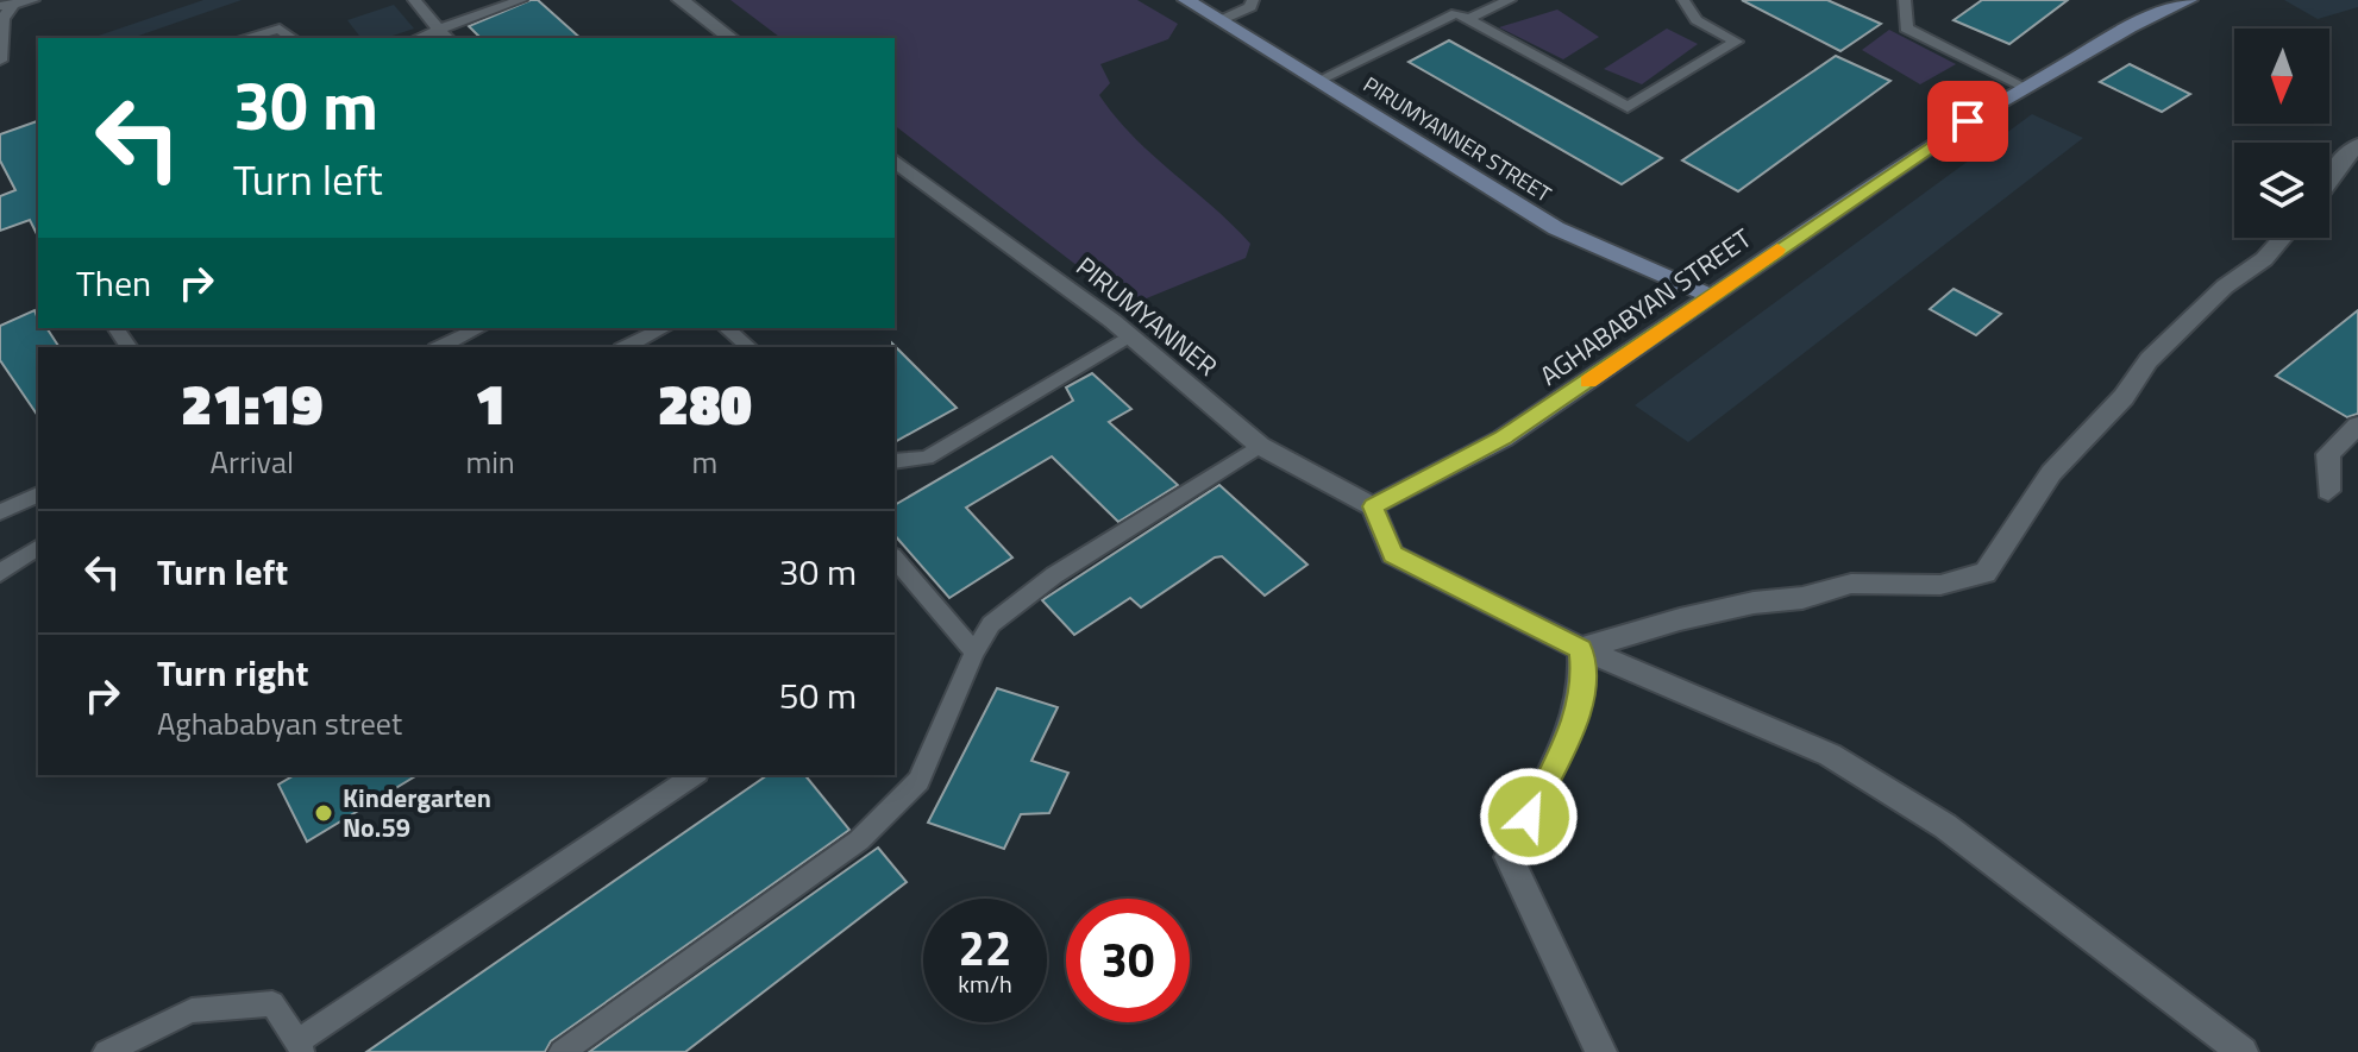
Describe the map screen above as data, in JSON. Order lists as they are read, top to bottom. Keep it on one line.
{"streets":{"street":["PIRUMYANNER STREET","AGHABABYAN STREET","PIRUMYANNER"]},"crossings":[["PIRUMYANNER STREET","AGHABABYAN STREET"],["AGHABABYAN STREET","PIRUMYANNER"]],"places":["Kindergarten No.59"],"north":"bottom","page":{"turn":["30 m","Turn left"],"then":"Then","eta":["21:19","Arrival","1","min","280","m"],"list":[{"name":"Turn left","value":"30 m"},{"name":"Turn right","note":"Aghababyan street","value":"50 m"}],"speed":"22 km/h","limit":"30"}}
